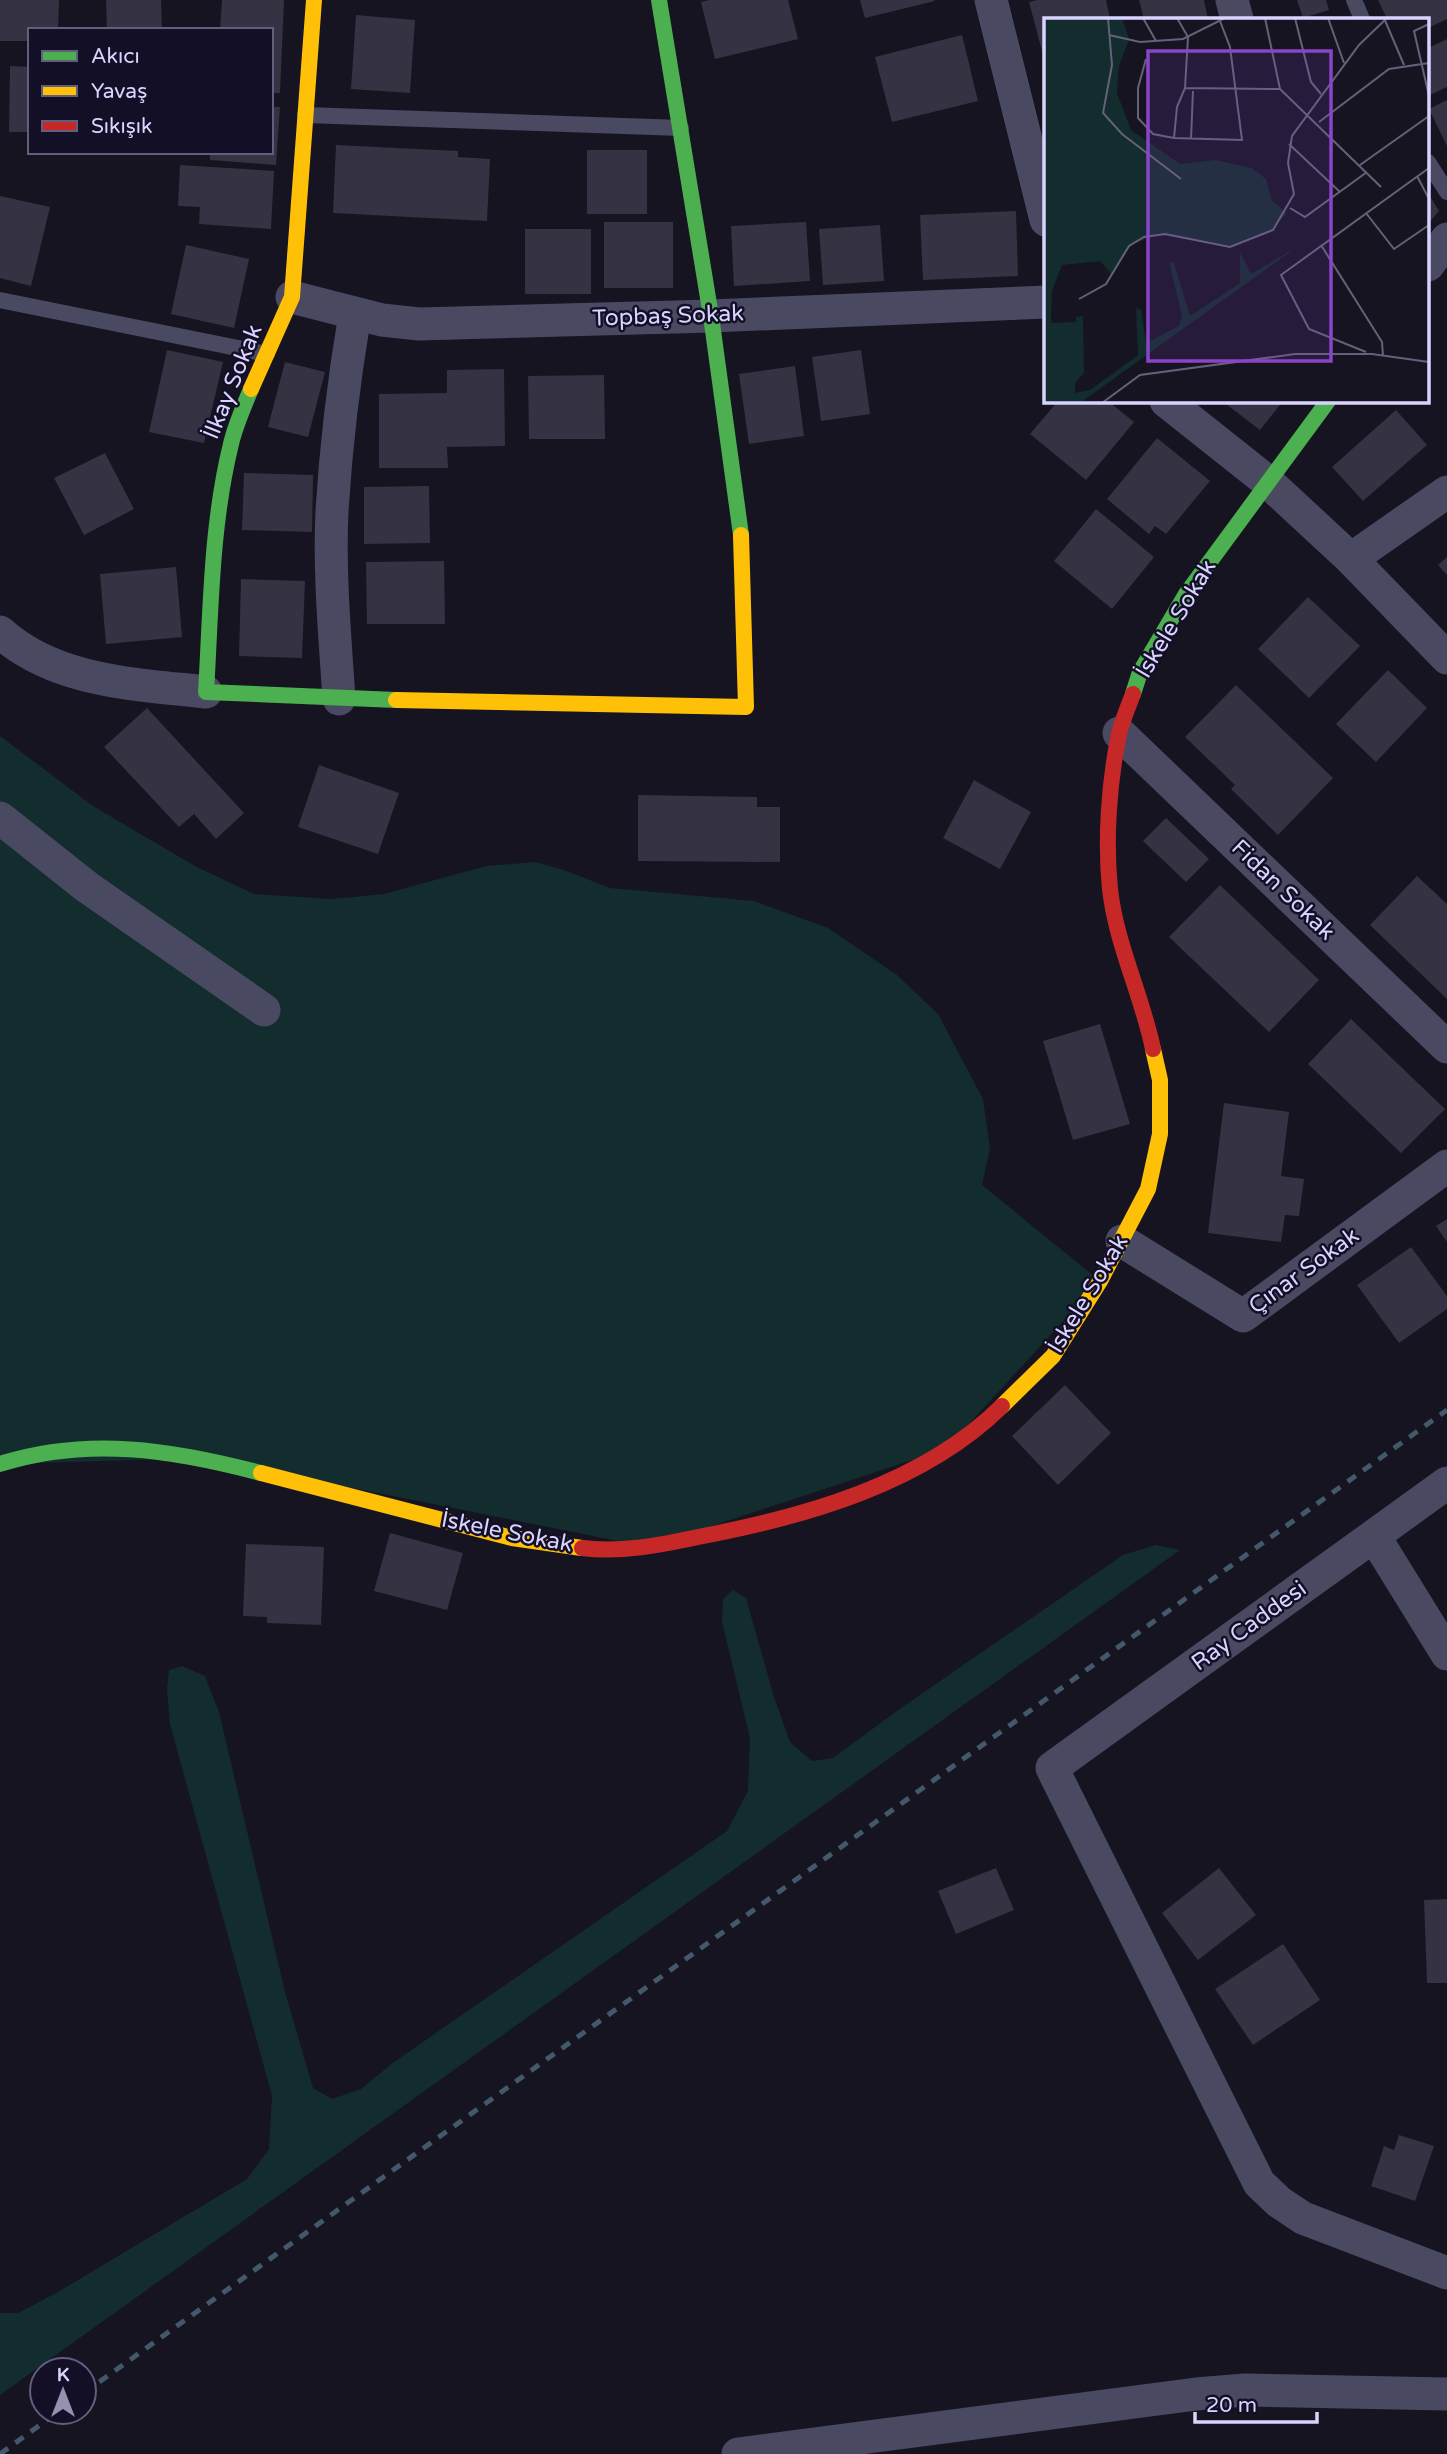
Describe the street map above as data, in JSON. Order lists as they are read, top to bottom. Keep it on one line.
{"streets":{"street":["Topbaş Sokak","İlkay Sokak","İskele Sokak","Fidan Sokak","Çınar Sokak","Ray Caddesi"]},"crossings":[["Topbaş Sokak","İlkay Sokak"],["İskele Sokak","Fidan Sokak"],["İskele Sokak","Çınar Sokak"]],"legend":["Akıcı","Yavaş","Sıkışık"],"scale_bar":"20 m","north":"top"}
